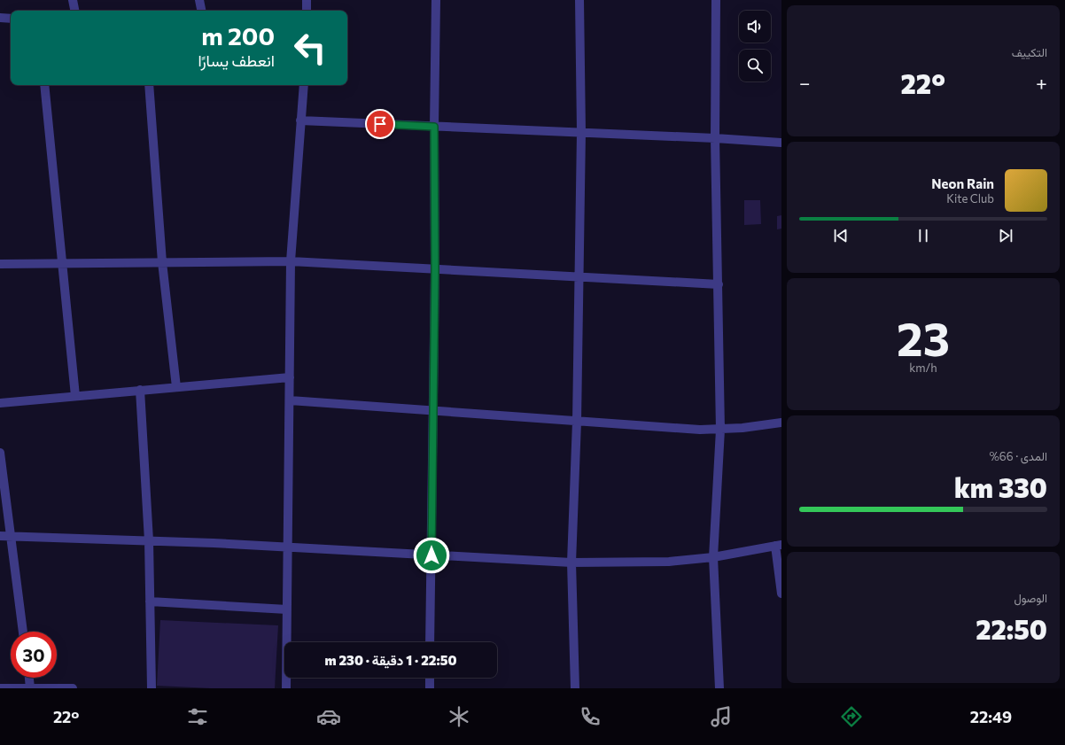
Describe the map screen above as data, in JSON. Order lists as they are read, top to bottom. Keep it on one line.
{"page":{"tile":["التكييف",["23","km/h"],["المدى · 66%","330 km"],["الوصول","22:50"]],"turn":["200 m","انعطف يسارًا"],"heat":["−","22°","+"],"song":["Neon Rain","Kite Club"],"limit":"30","trip":"22:50 · 1 دقيقة · 230 m","tabs":["22:49","22°"]}}
